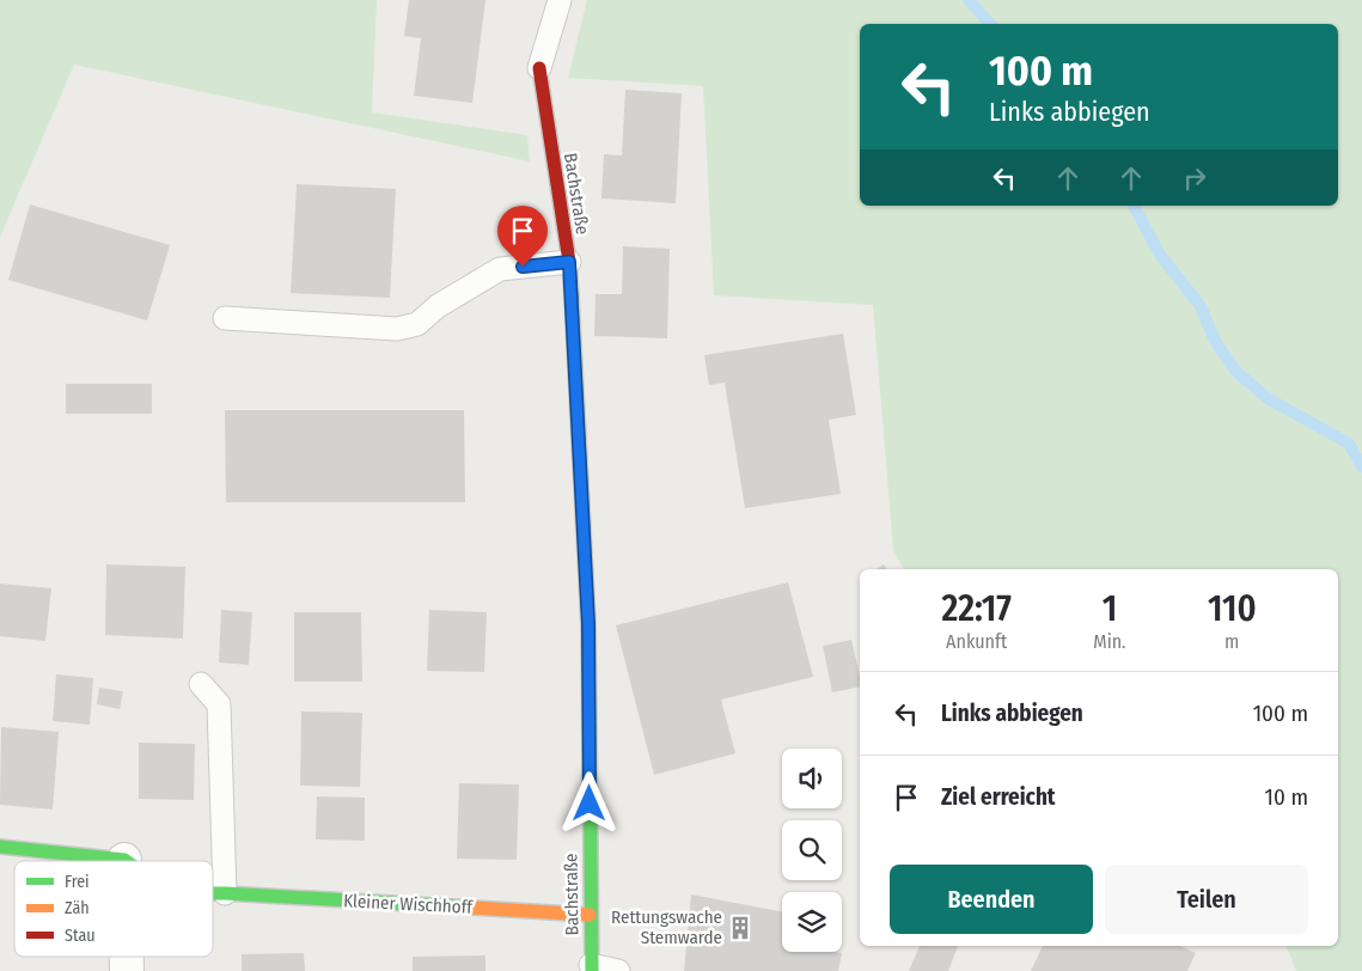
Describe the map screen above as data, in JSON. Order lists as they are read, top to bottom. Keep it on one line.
{"streets":{"street":["Bachstraße","Kleiner Wischhoff"]},"crossings":[["Bachstraße","Kleiner Wischhoff"]],"places":{"building":["Rettungswache Stemwarde"]},"legend":["Frei","Zäh","Stau"],"page":{"turn":["100 m","Links abbiegen"],"eta":["22:17","Ankunft","1","Min.","110","m"],"list":[{"name":"Links abbiegen","value":"100 m"},{"name":"Ziel erreicht","value":"10 m"}],"buttons":["Beenden","Teilen"]}}
